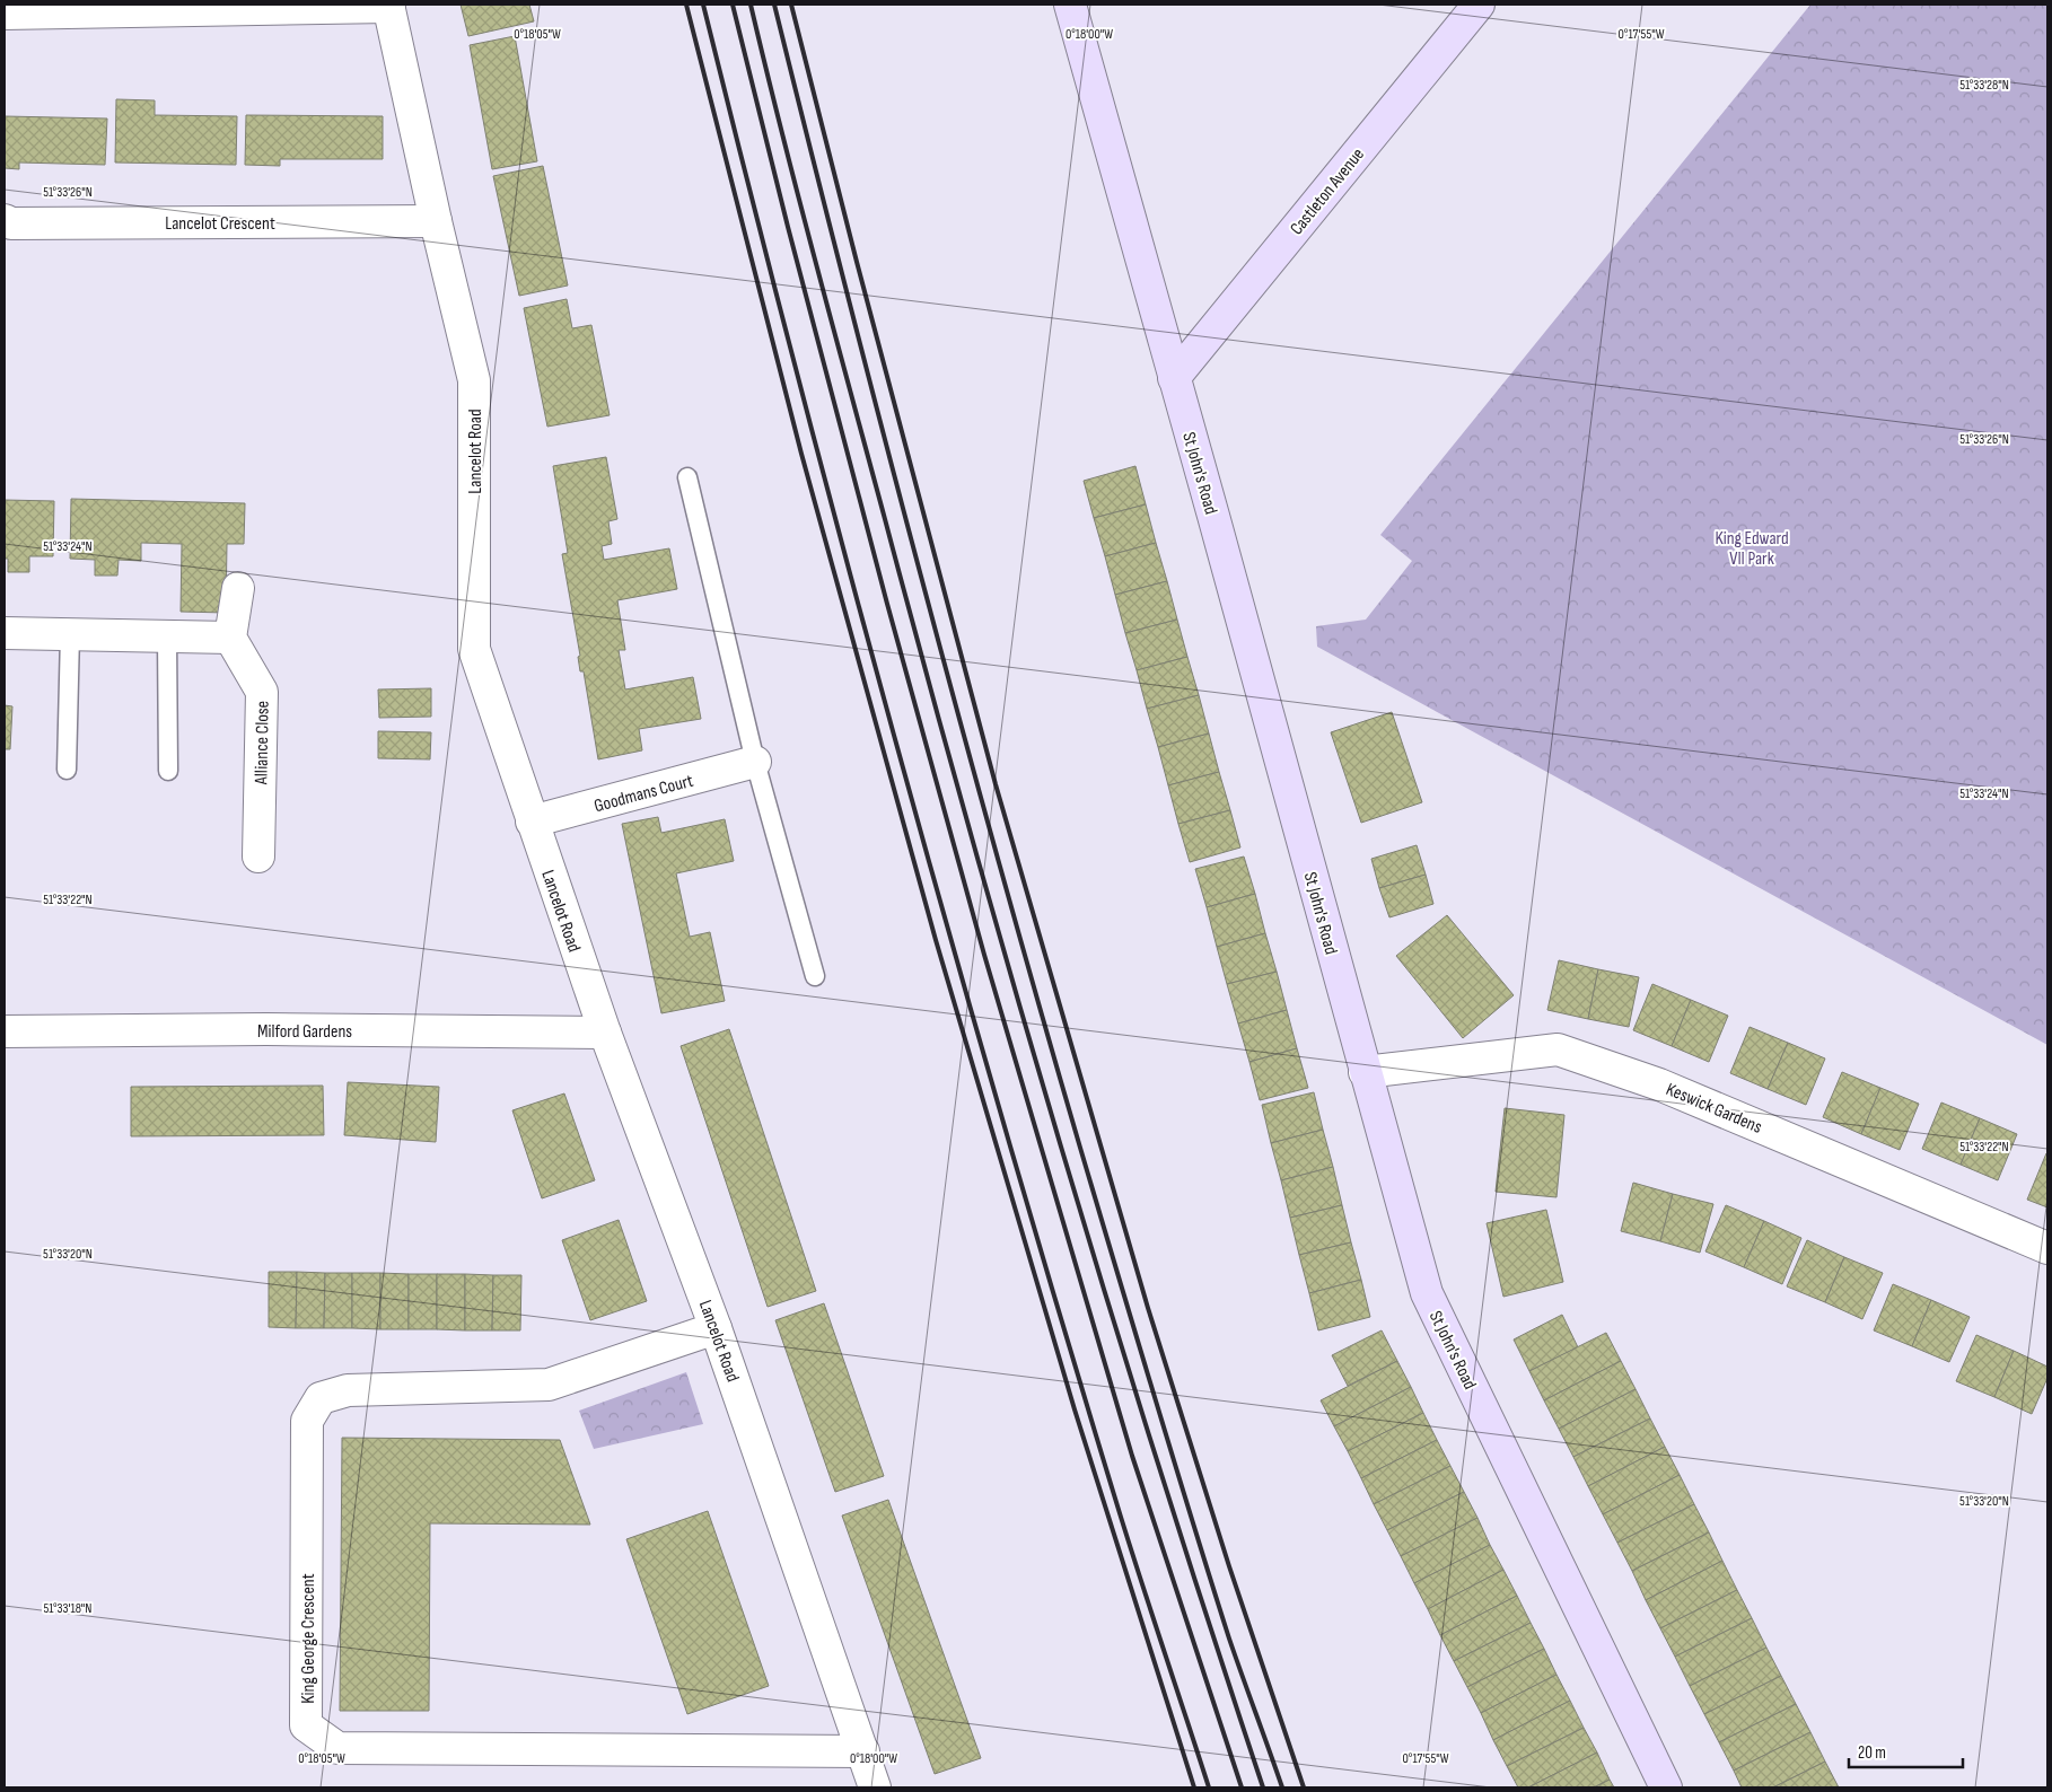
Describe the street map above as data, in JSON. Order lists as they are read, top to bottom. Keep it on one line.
{"streets":{"street":["Castleton Avenue","Lancelot Crescent","Lancelot Road","St John's Road","Alliance Close","Goodmans Court","Milford Gardens","Keswick Gardens","King George Crescent"]},"crossings":[["Castleton Avenue","St John's Road"],["Lancelot Crescent","Lancelot Road"],["Lancelot Road","Goodmans Court"],["Lancelot Road","Milford Gardens"],["Lancelot Road","King George Crescent"],["St John's Road","Keswick Gardens"]],"parks":["King Edward VII Park"],"scale_bar":"20 m","coordinates":["0°18'05\"W","0°18'00\"W","0°17'55\"W","51°33'28\"N","51°33'26\"N","51°33'24\"N","51°33'22\"N","51°33'20\"N","51°33'18\"N"]}
